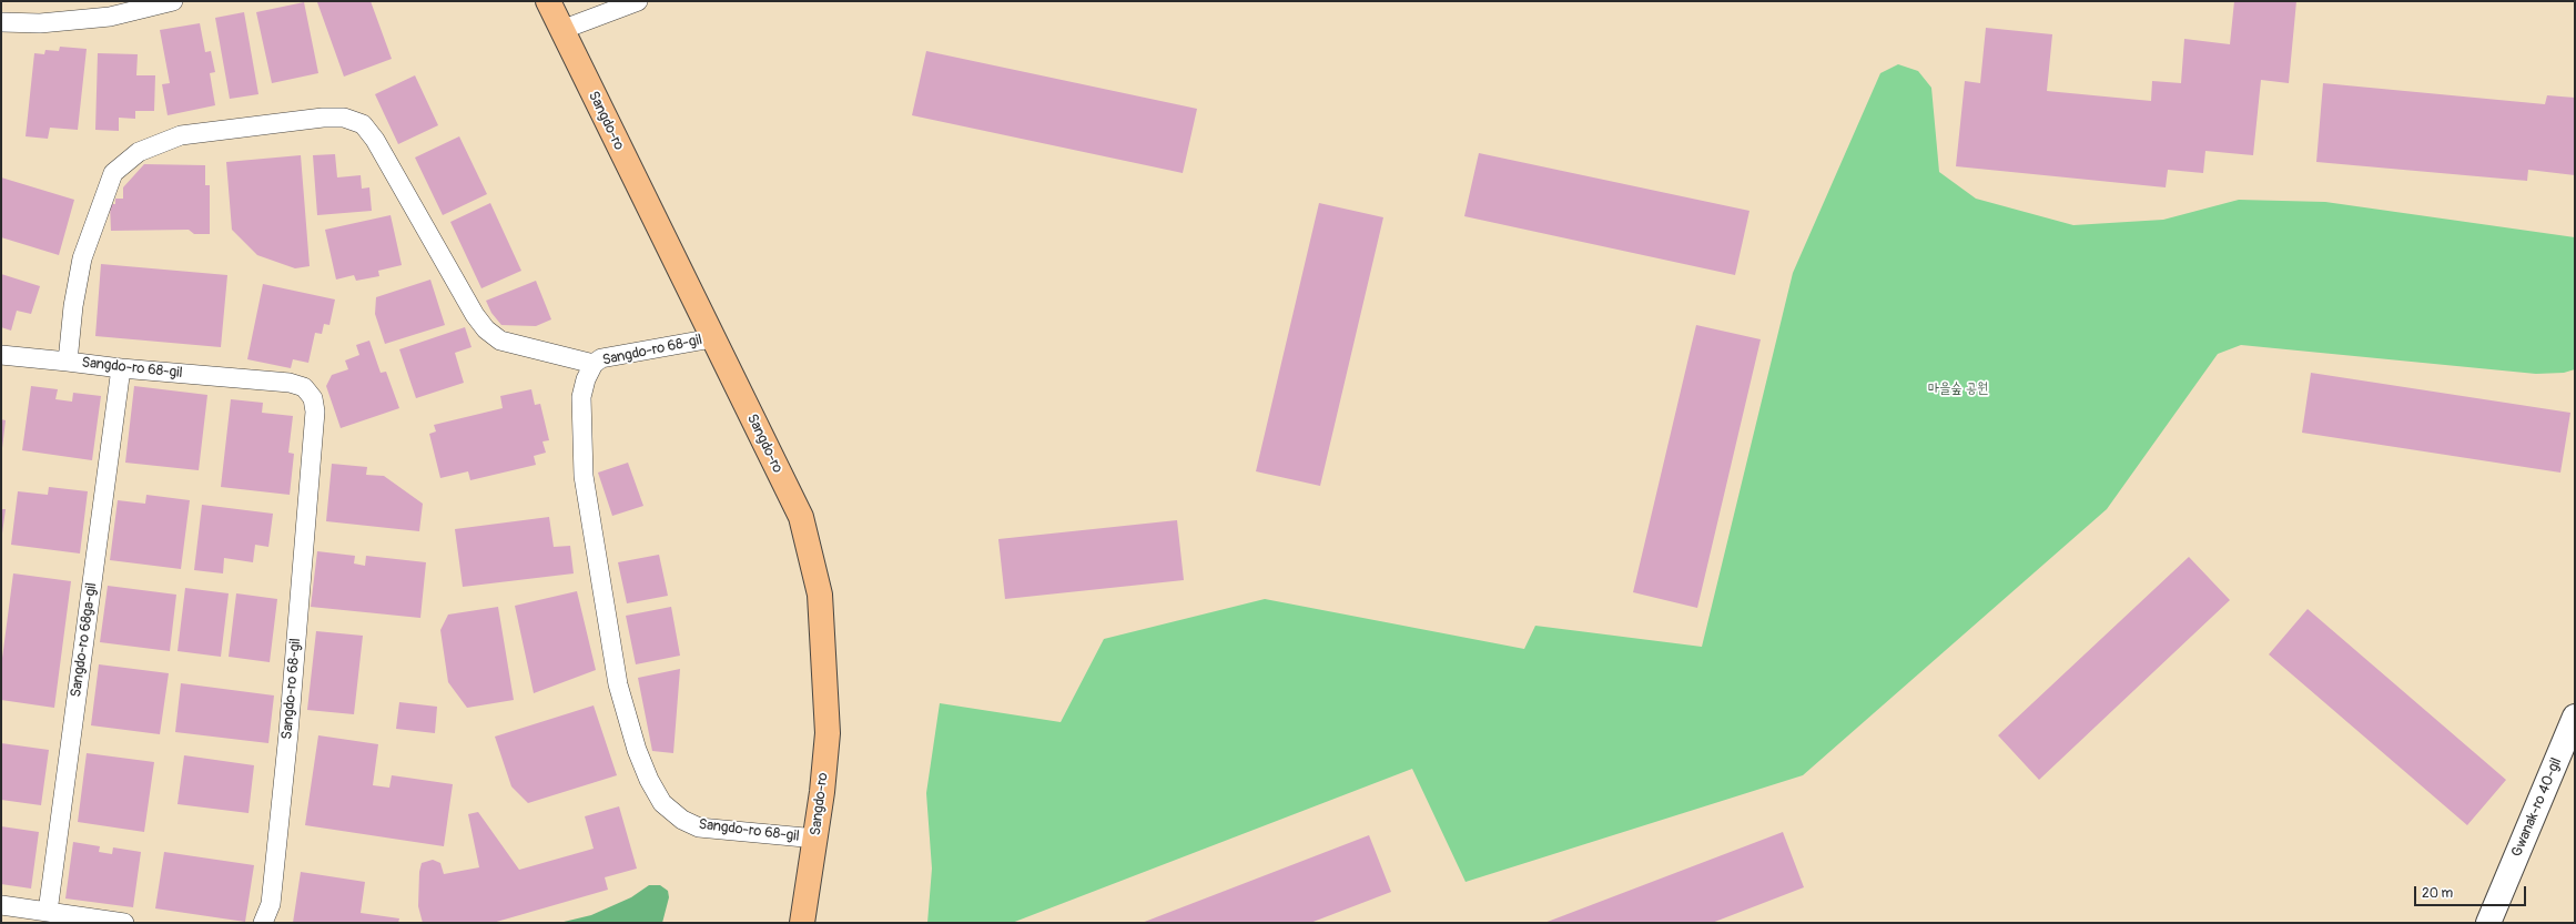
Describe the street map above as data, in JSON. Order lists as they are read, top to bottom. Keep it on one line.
{"streets":{"main road":["Sangdo-ro"],"street":["Gwanak-ro 40-gil"],"lane":["Sangdo-ro 68-gil","Sangdo-ro 68ga-gil"]},"crossings":[["Sangdo-ro","Sangdo-ro 68-gil"],["Sangdo-ro 68-gil","Sangdo-ro 68ga-gil"]],"parks":["마을숲 공원"],"scale_bar":"20 m"}
